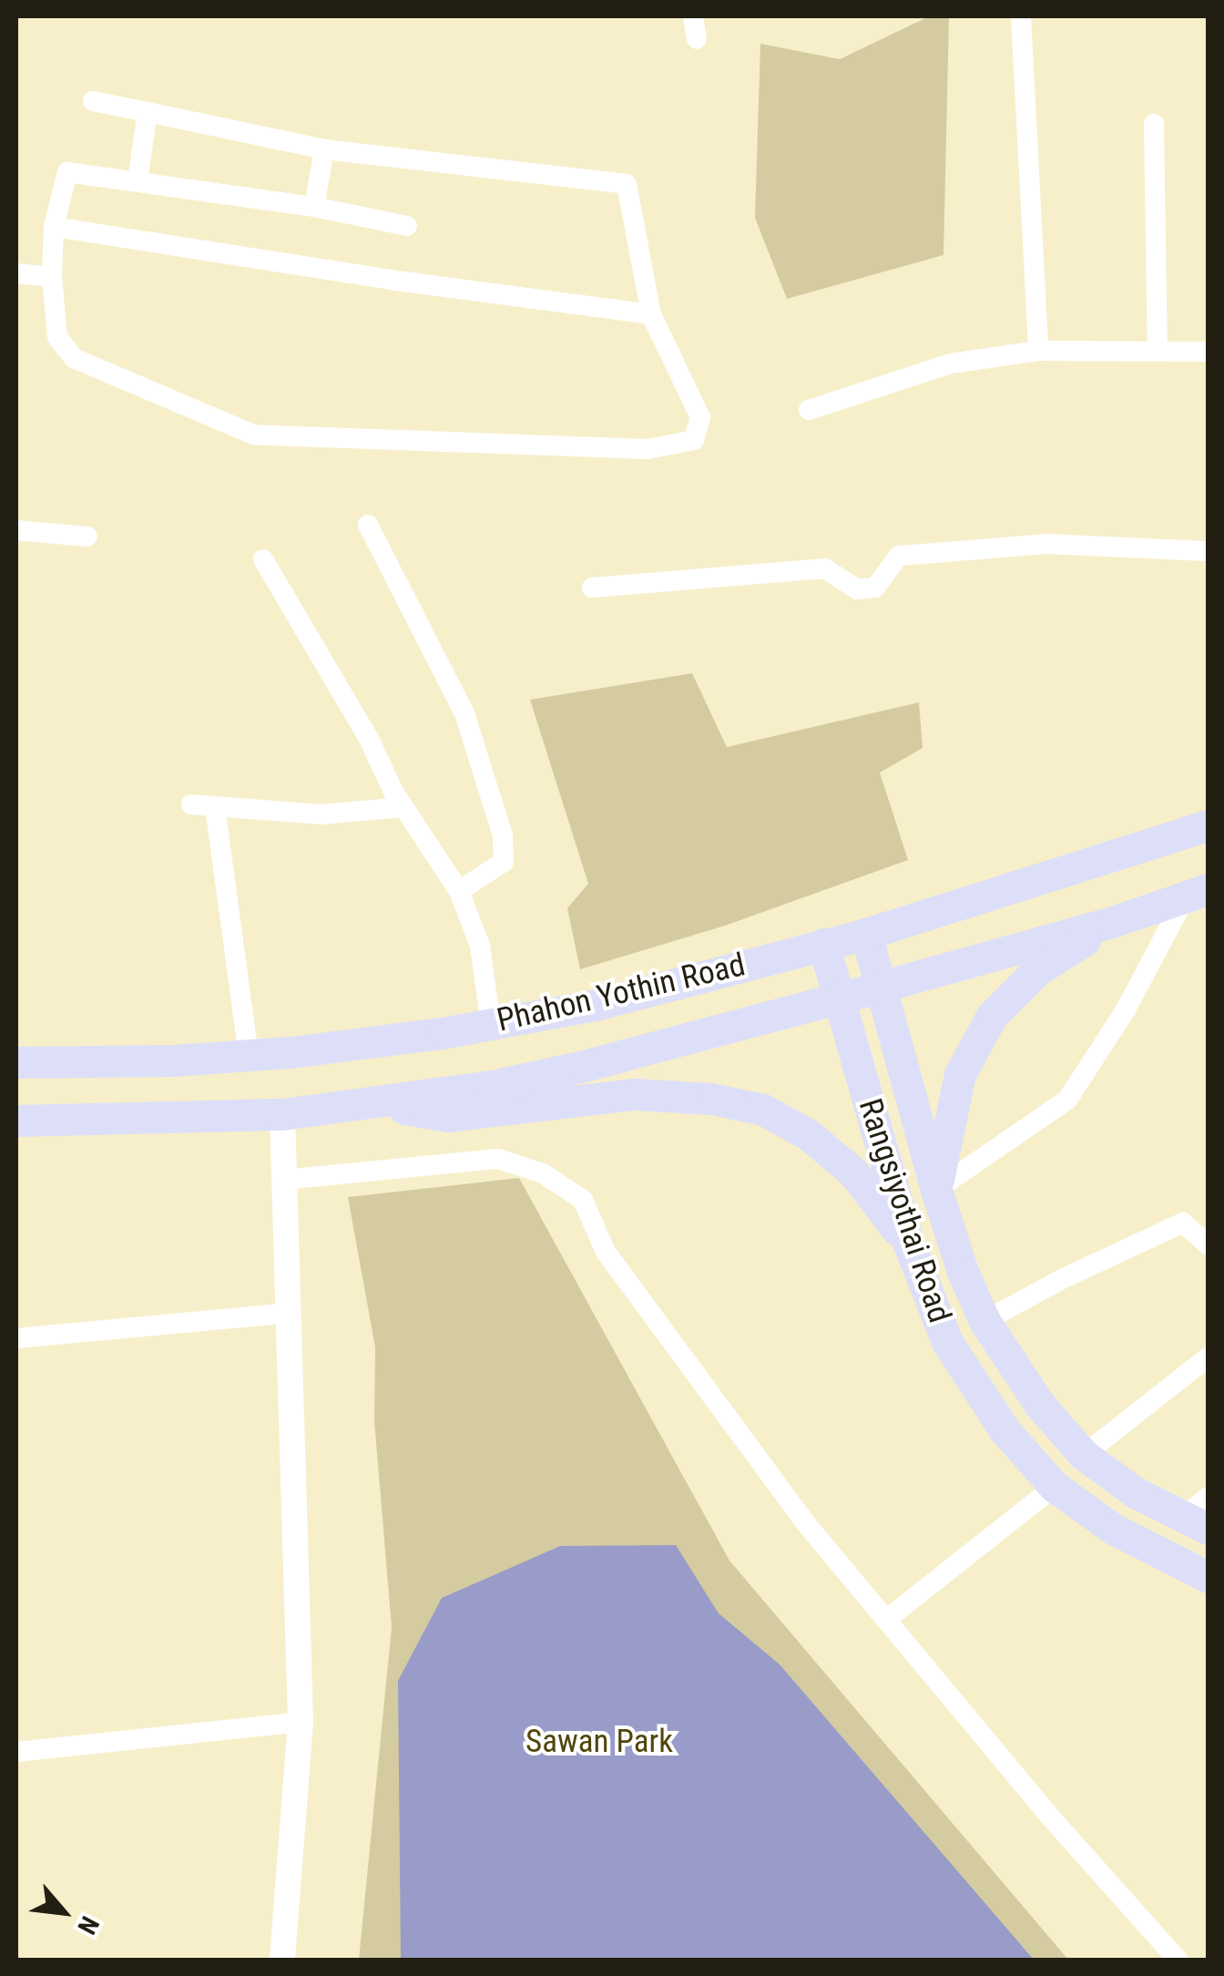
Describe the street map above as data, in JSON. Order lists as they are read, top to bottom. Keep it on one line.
{"streets":{"main road":["Phahon Yothin Road","Rangsiyothai Road"]},"crossings":[["Phahon Yothin Road","Rangsiyothai Road"]],"parks":["Sawan Park"],"north":"bottom right"}
